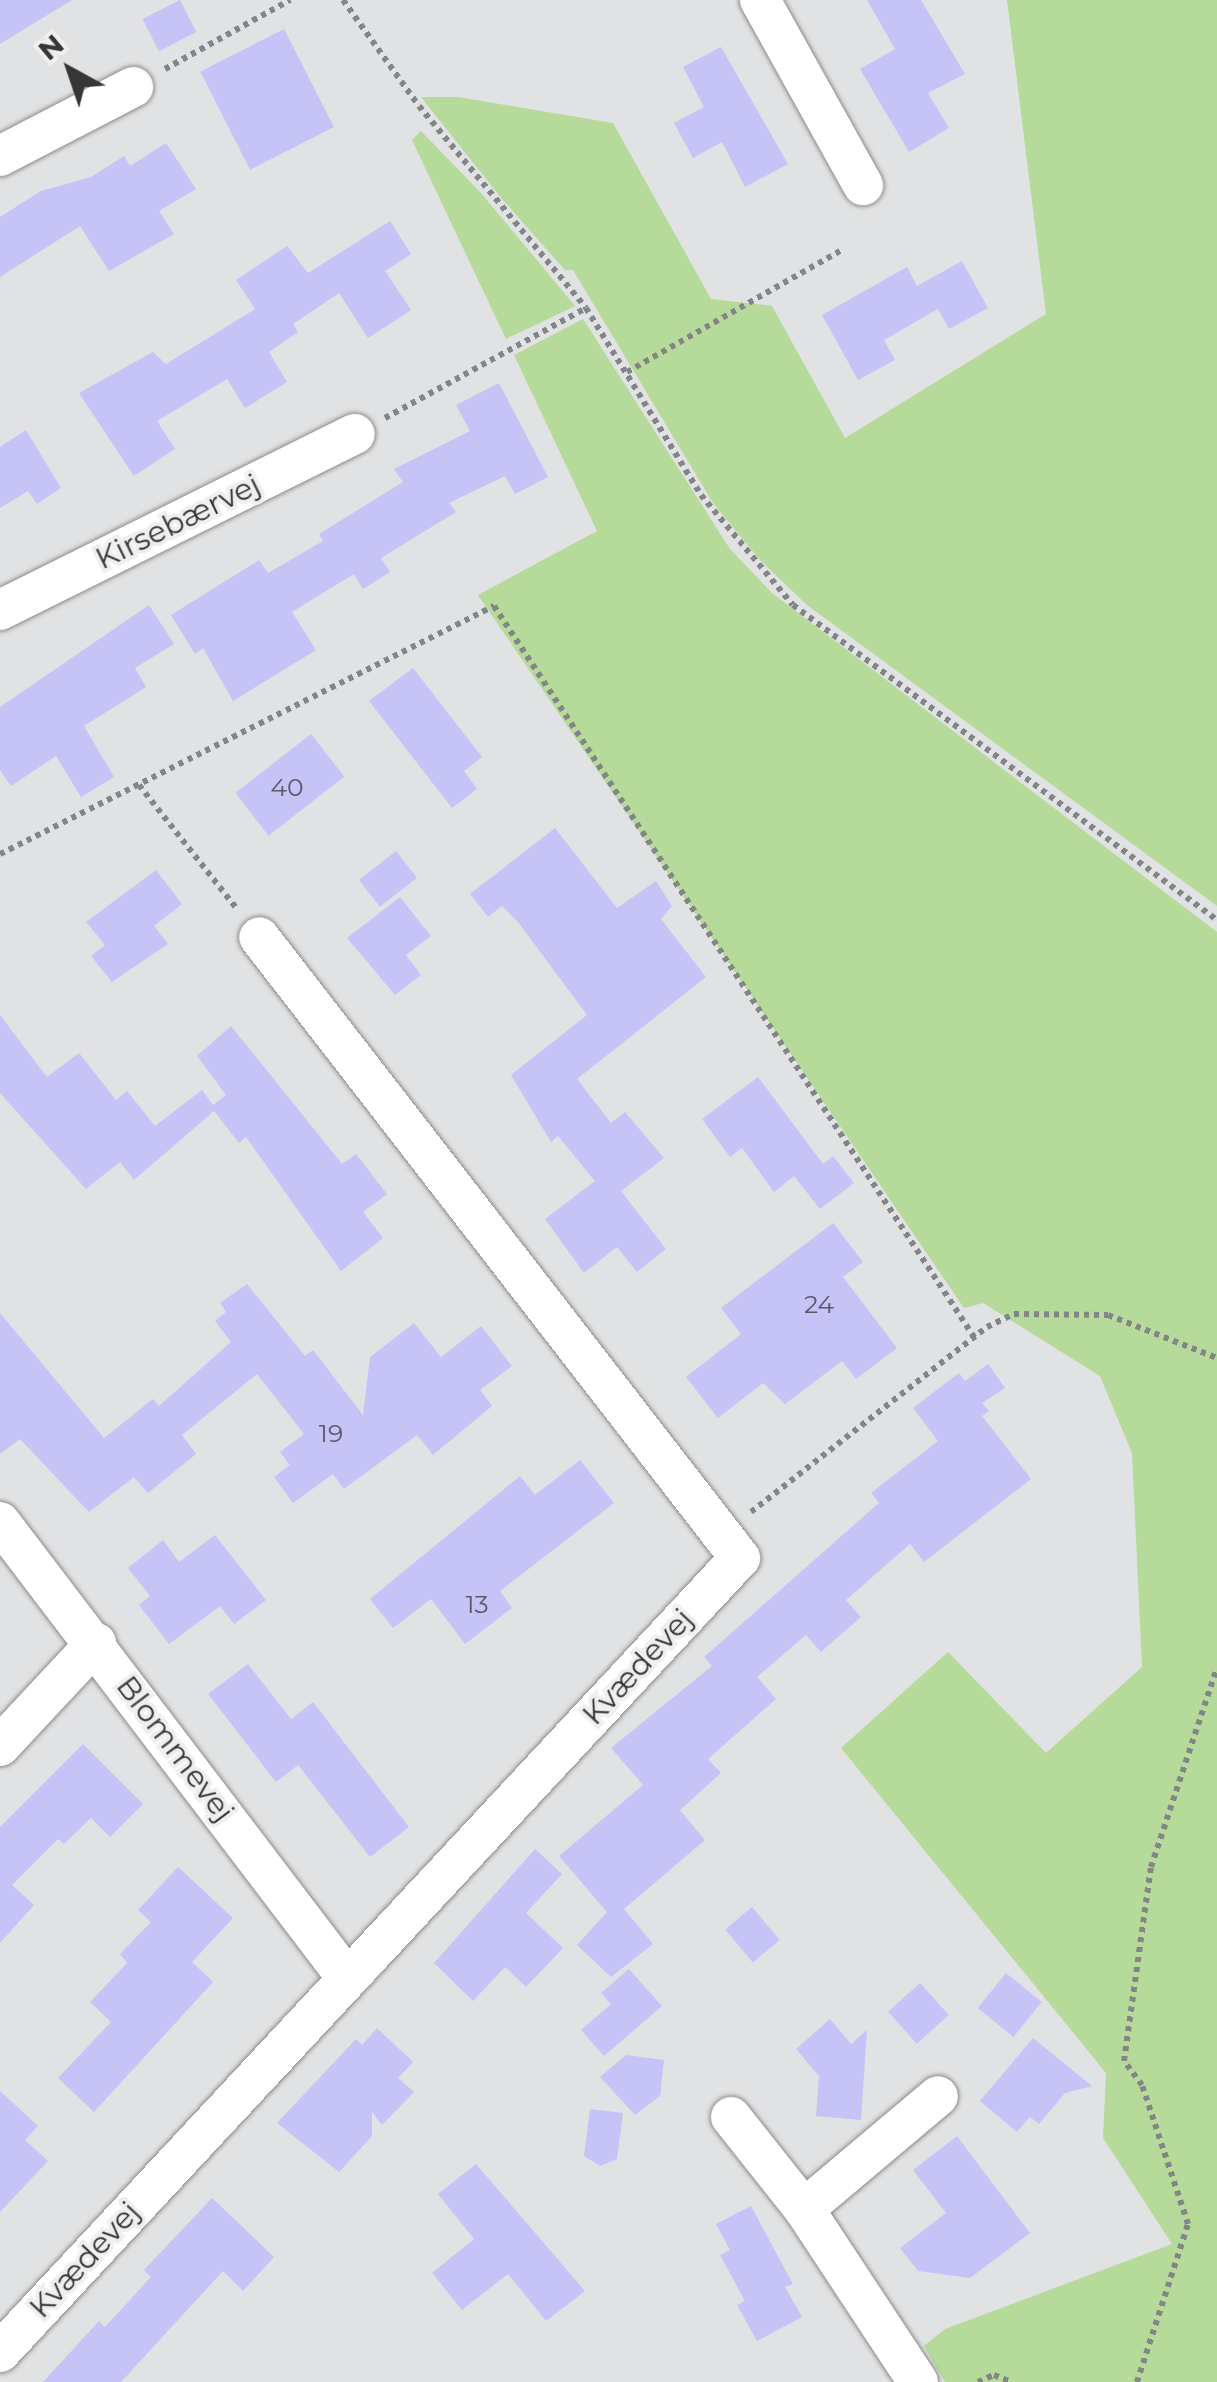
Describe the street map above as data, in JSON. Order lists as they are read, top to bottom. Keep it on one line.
{"streets":{"street":["Kirsebærvej","Kvædevej","Blommevej"]},"crossings":[["Kvædevej","Blommevej"]],"house_numbers":["40","24","19","13"],"north":"top left"}
